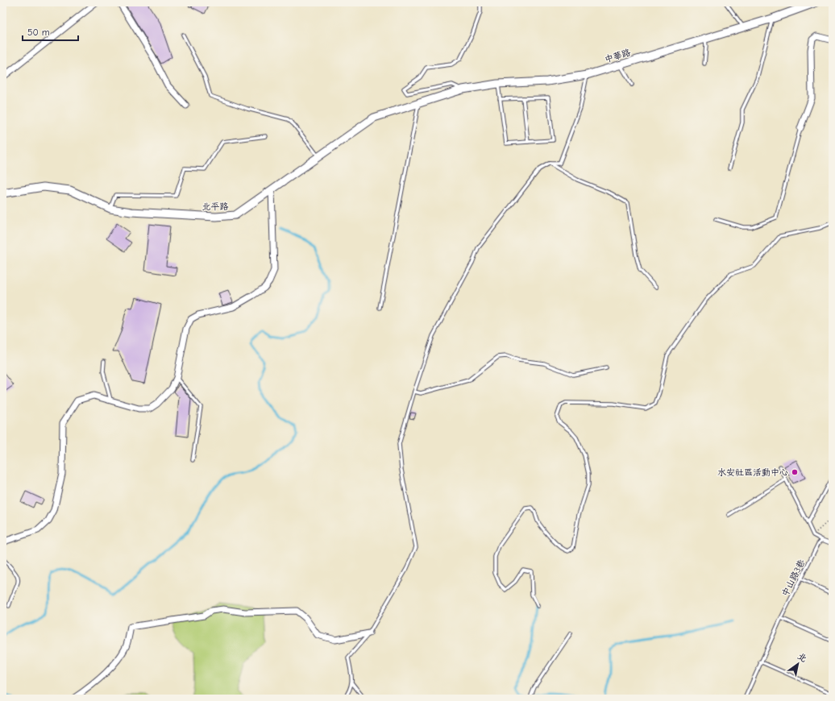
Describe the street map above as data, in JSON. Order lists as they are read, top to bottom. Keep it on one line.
{"streets":{"street":["中華路","北平路"],"lane":["中山路3巷"]},"crossings":[["中華路","北平路"]],"places":["水安社區活動中心"],"scale_bar":"50 m","north":"top right"}
